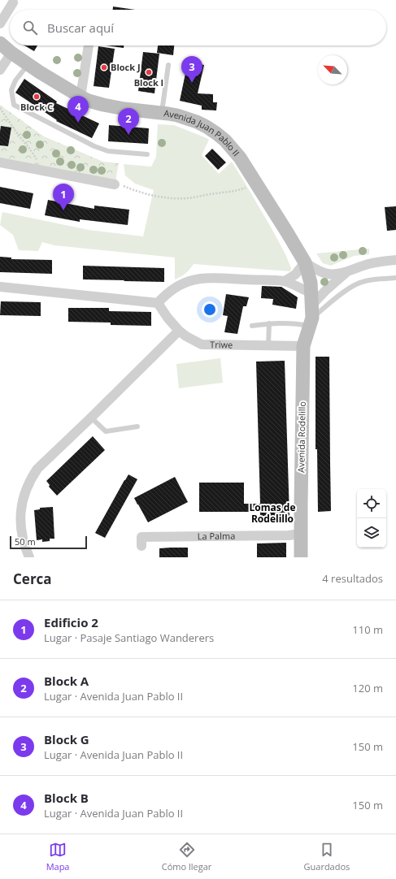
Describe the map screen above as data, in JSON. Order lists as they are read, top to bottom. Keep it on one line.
{"streets":{"street":["Avenida Juan Pablo II","Triwe","Avenida Rodelillo","La Palma"]},"crossings":[["Avenida Juan Pablo II","Avenida Rodelillo"],["Triwe","Avenida Rodelillo"],["Avenida Rodelillo","La Palma"]],"districts":["Lomas de Rodelillo"],"places":["Block J","Block I","Block C"],"scale_bar":"50 m","north":"top left","page":{"search":"Buscar aquí","pins":["3","4","2","1"],"scale":"50 m","heading":["Cerca","4 resultados"],"list":[{"mark":"1","name":"Edificio 2","note":"Lugar · Pasaje Santiago Wanderers","value":"110 m"},{"mark":"2","name":"Block A","note":"Lugar · Avenida Juan Pablo II","value":"120 m"},{"mark":"3","name":"Block G","note":"Lugar · Avenida Juan Pablo II","value":"150 m"},{"mark":"4","name":"Block B","note":"Lugar · Avenida Juan Pablo II","value":"150 m"}],"nav":["Mapa","Cómo llegar","Guardados"]}}
